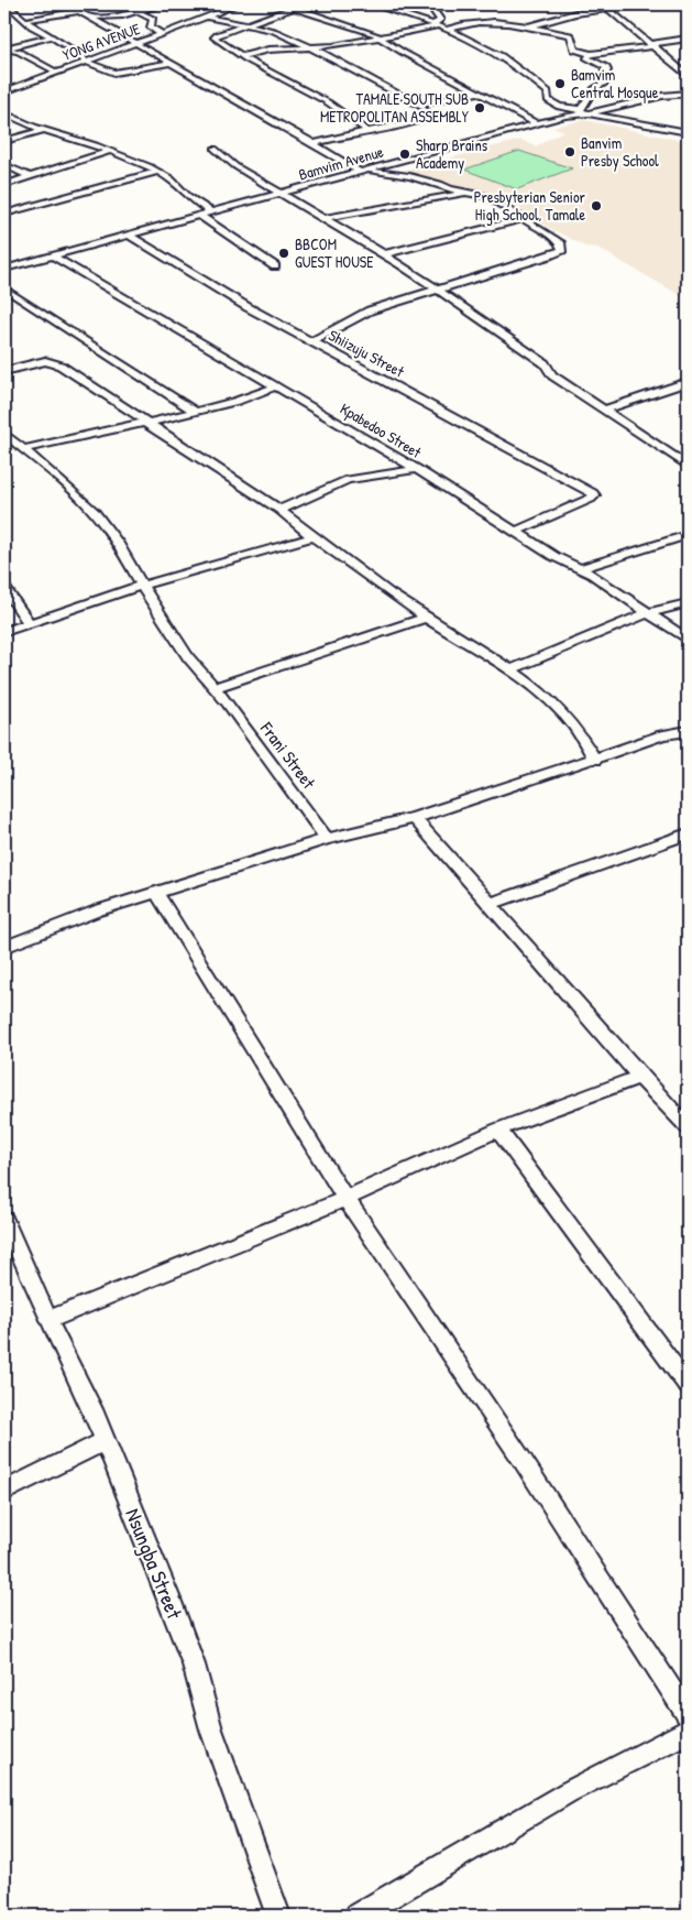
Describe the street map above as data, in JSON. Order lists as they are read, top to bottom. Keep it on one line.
{"streets":{"street":["YONG AVENUE","Bamvim Avenue","Shiizuju Street","Kpabedoo Street","Frani Street","Nsungba Street"]},"crossings":[["Bamvim Avenue","Shiizuju Street"],["Bamvim Avenue","Kpabedoo Street"],["Shiizuju Street","Kpabedoo Street"]],"places":["Bamvim Central Mosque","TAMALE SOUTH SUB METROPOLITAN ASSEMBLY","Banvim Presby School","Sharp Brains Academy","Presbyterian Senior High School, Tamale","BBCOM GUEST HOUSE"]}
